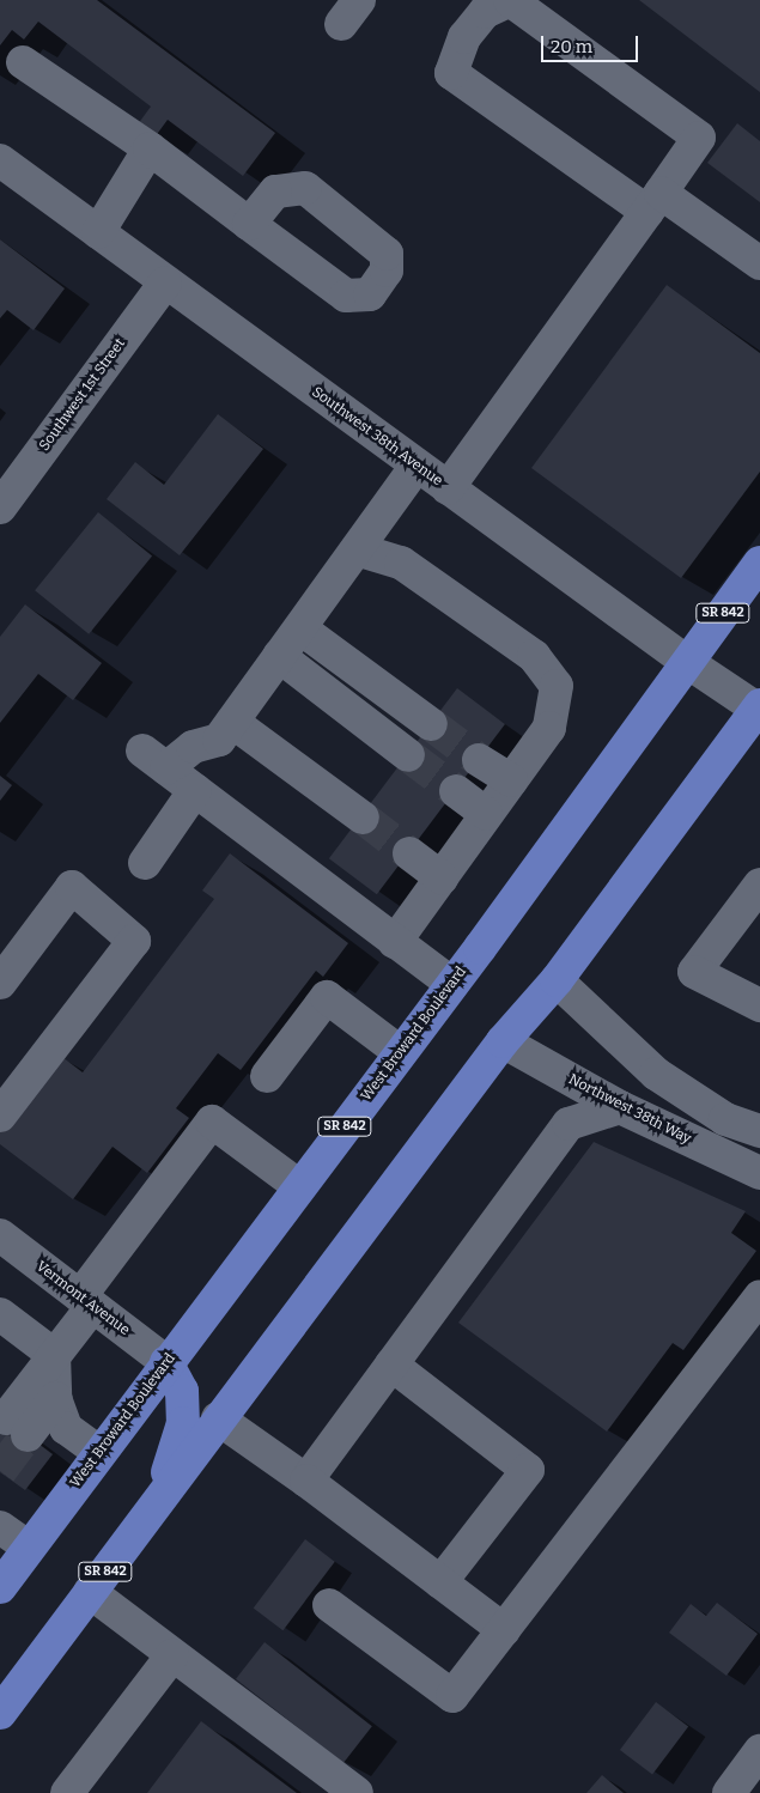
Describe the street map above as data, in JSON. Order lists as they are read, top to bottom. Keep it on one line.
{"streets":{"main road":["SR 842","West Broward Boulevard"],"street":["Southwest 1st Street","Southwest 38th Avenue","Northwest 38th Way","Vermont Avenue"]},"crossings":[["Southwest 1st Street","Southwest 38th Avenue"],["Southwest 38th Avenue","SR 842"],["Southwest 38th Avenue","West Broward Boulevard"],["SR 842","Northwest 38th Way"],["West Broward Boulevard","Vermont Avenue"]],"scale_bar":"20 m"}
